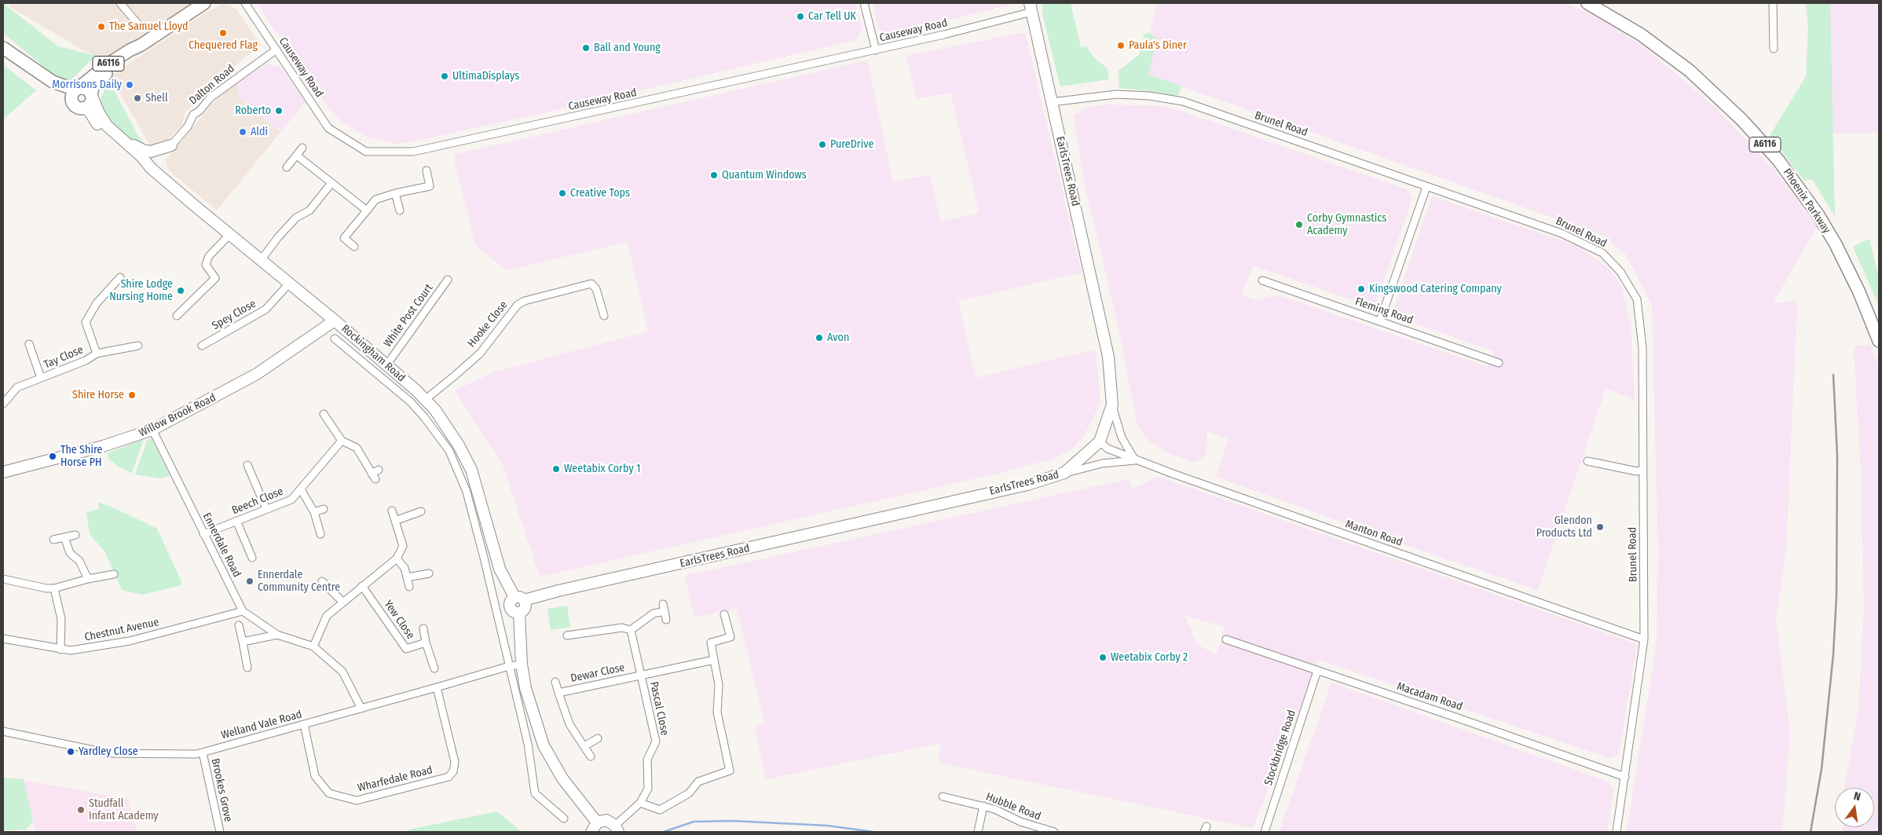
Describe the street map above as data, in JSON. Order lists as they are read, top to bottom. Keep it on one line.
{"streets":{"main road":["A6116","Phoenix Parkway"],"street":["Causeway Road","Dalton Road","Brunel Road","EarlsTrees Road","Fleming Road","Spey Close","White Post Court","Hooke Close","Rockingham Road","Tay Close","Willow Brook Road","Beech Close","Manton Road","Ennerdale Road","Yew Close","Chestnut Avenue","Dewar Close","Macadam Road","Pascal Close","Welland Vale Road","Stockbridge Road","Wharfedale Road","Brookes Grove","Hubble Road"]},"crossings":[["Causeway Road","Dalton Road"],["Causeway Road","EarlsTrees Road"],["A6116","Rockingham Road"],["Brunel Road","EarlsTrees Road"],["Brunel Road","Manton Road"],["Brunel Road","Macadam Road"],["EarlsTrees Road","Rockingham Road"],["EarlsTrees Road","Manton Road"],["Spey Close","Rockingham Road"],["White Post Court","Rockingham Road"],["Hooke Close","Rockingham Road"],["Rockingham Road","Willow Brook Road"],["Willow Brook Road","Ennerdale Road"],["Beech Close","Ennerdale Road"],["Ennerdale Road","Chestnut Avenue"],["Ennerdale Road","Welland Vale Road"],["Dewar Close","Pascal Close"],["Macadam Road","Stockbridge Road"],["Welland Vale Road","Wharfedale Road"],["Welland Vale Road","Brookes Grove"]],"places":["Car Tell UK","The Samuel Lloyd","Chequered Flag","Paula's Diner","Ball and Young","UltimaDisplays","Morrisons Daily","Shell","Roberto","Aldi","PureDrive","Quantum Windows","Creative Tops","Corby Gymnastics Academy","Kingswood Catering Company","Shire Lodge Nursing Home","Avon","Shire Horse","The Shire Horse PH","Weetabix Corby 1","Glendon Products Ltd","Ennerdale Community Centre","Weetabix Corby 2","Yardley Close","Studfall Infant Academy"],"north":"top"}
